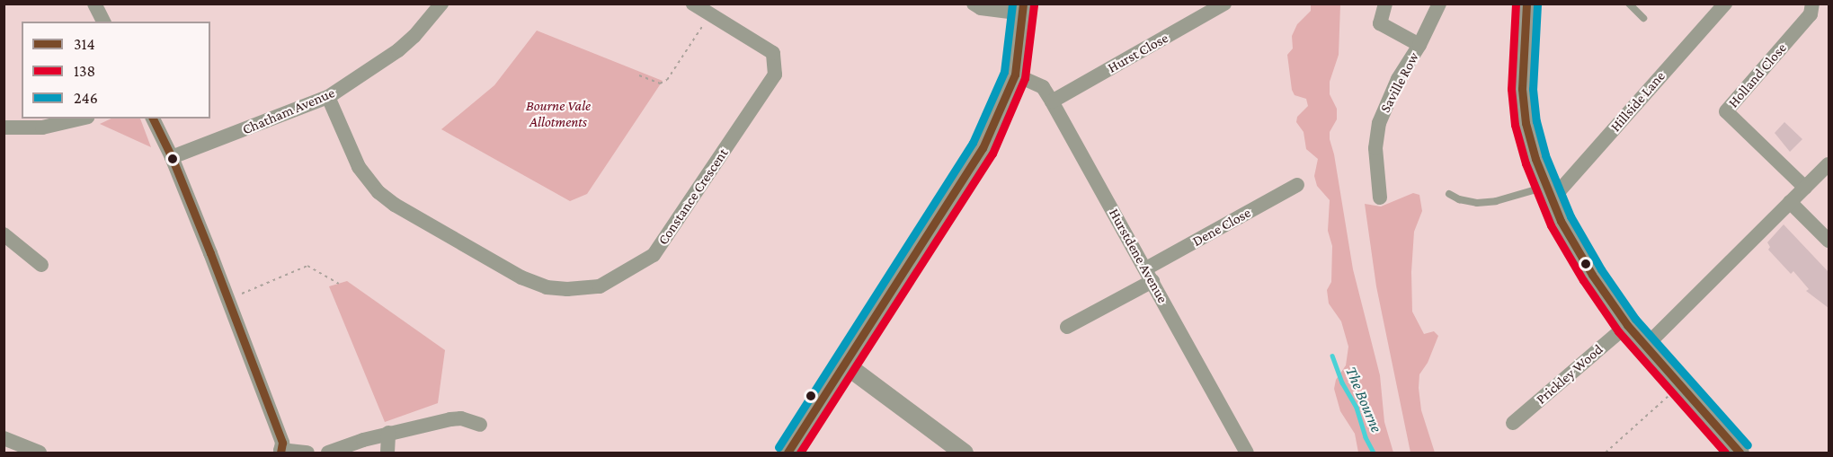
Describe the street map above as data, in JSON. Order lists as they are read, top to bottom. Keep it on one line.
{"streets":{"street":["Hurst Close","Holland Close","Saville Row","Hillside Lane","Chatham Avenue","Constance Crescent","Dene Close","Hurstdene Avenue","Prickley Wood"]},"crossings":[["Hurst Close","Hurstdene Avenue"],["Chatham Avenue","Constance Crescent"],["Dene Close","Hurstdene Avenue"]],"water":["The Bourne"],"parks":["Bourne Vale Allotments"],"lines":["transit line 314","transit line 138","transit line 246"],"legend":["314","138","246"]}
